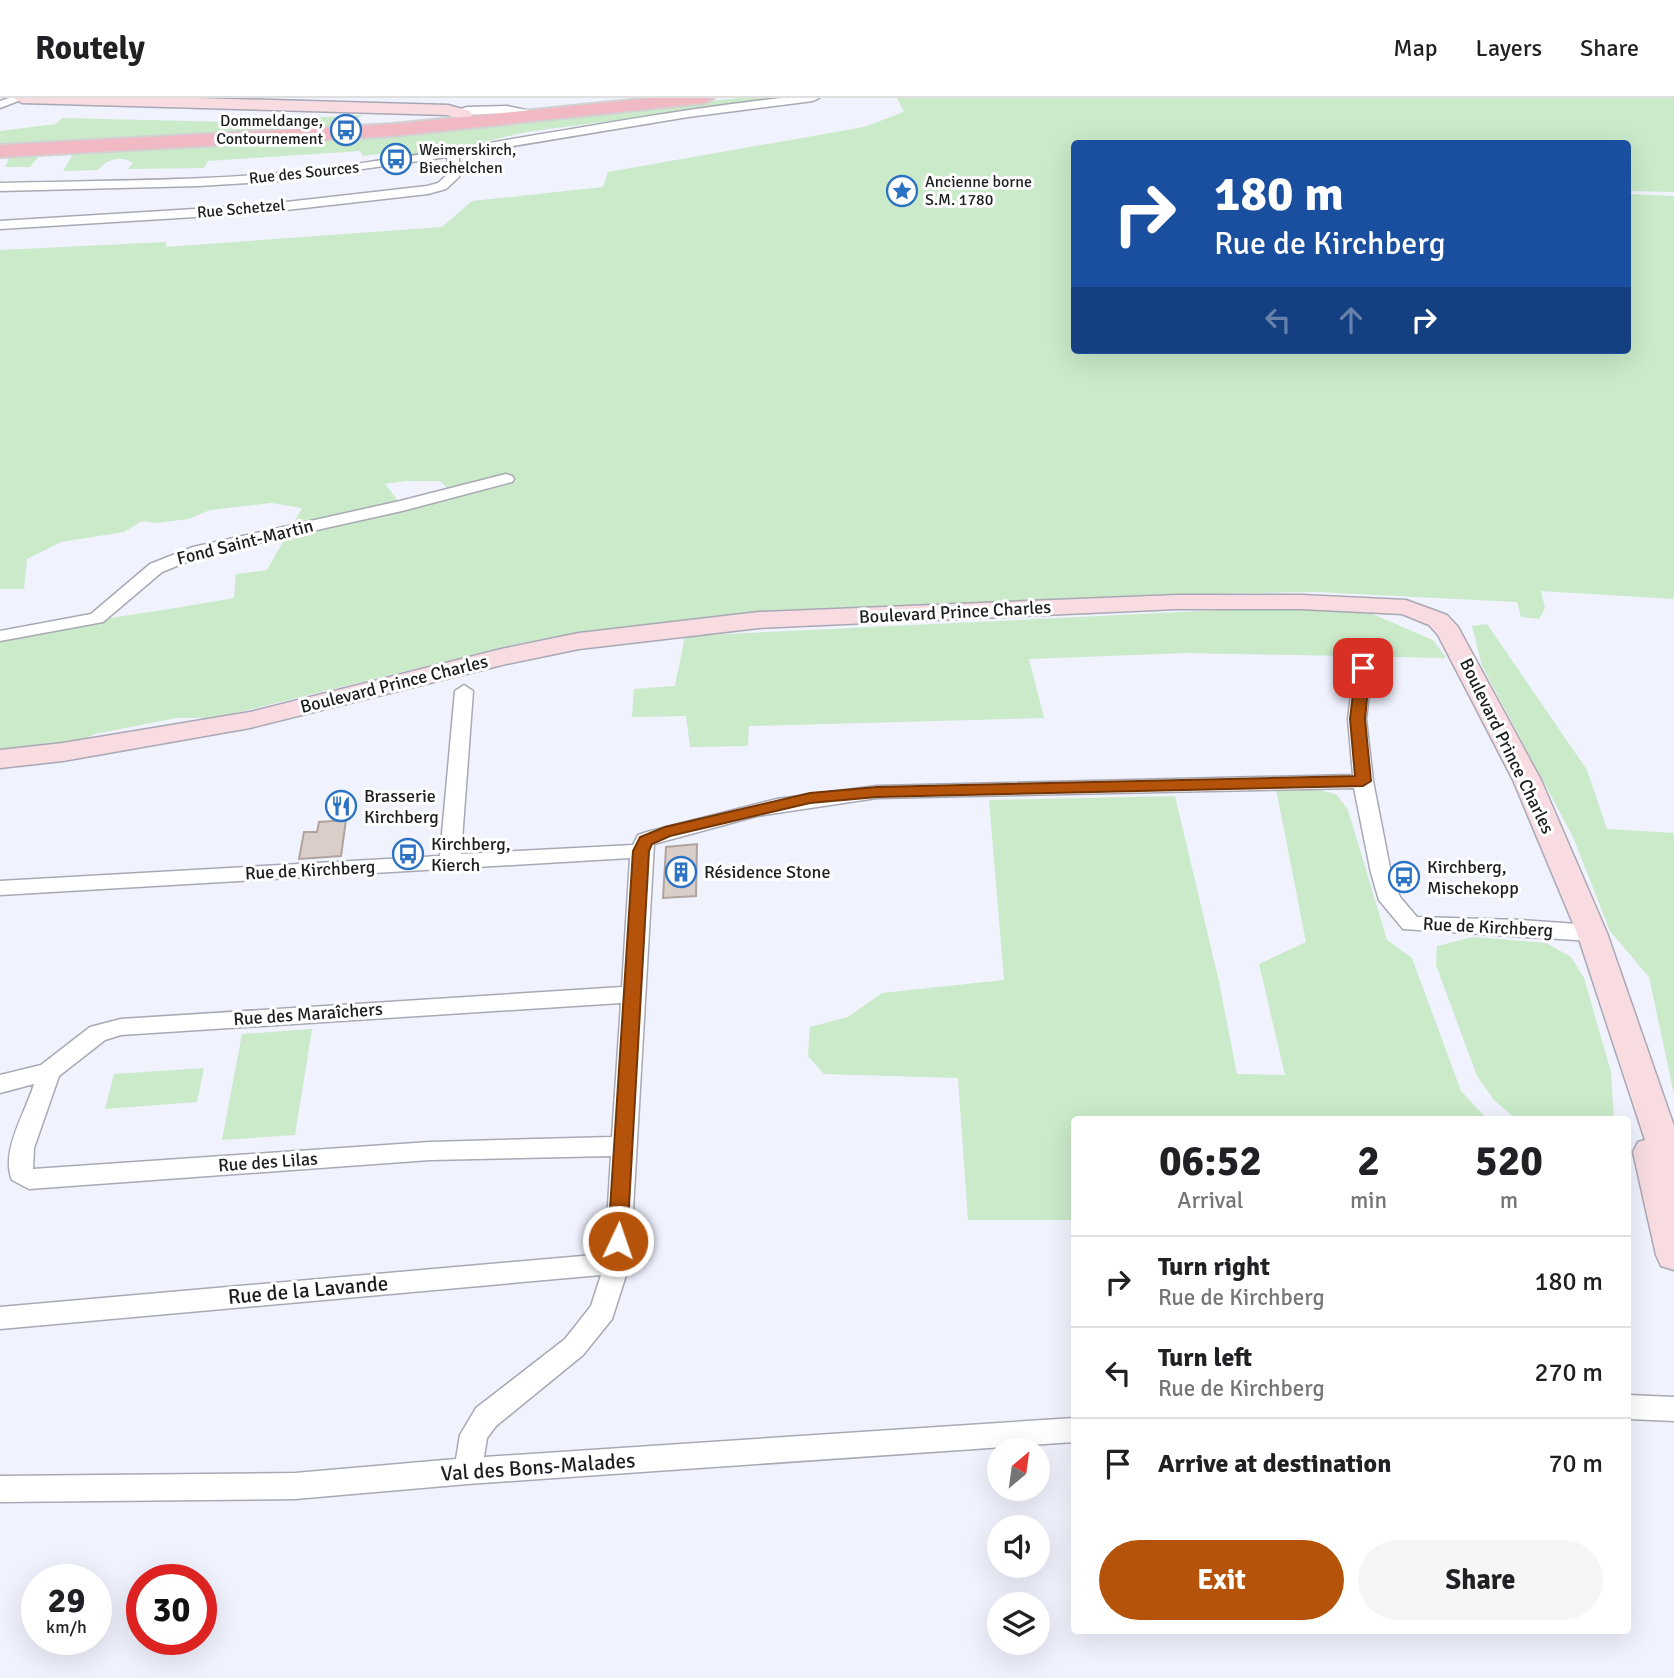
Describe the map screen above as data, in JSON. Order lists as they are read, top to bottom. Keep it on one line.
{"streets":{"main road":["Boulevard Prince Charles"],"street":["Rue des Sources","Rue Schetzel","Fond Saint-Martin","Rue de Kirchberg","Rue des Maraîchers","Rue des Lilas","Rue de la Lavande","Val des Bons-Malades"]},"crossings":[["Rue des Sources","Rue Schetzel"],["Boulevard Prince Charles","Rue de Kirchberg"],["Rue des Maraîchers","Rue des Lilas"]],"places":{"bus stop":["Dommeldange, Contournement","Weimerskirch, Biechelchen","Kirchberg, Kierch","Kirchberg, Mischekopp"],"place":["Ancienne borne S.M. 1780"],"restaurant":["Brasserie Kirchberg"],"building":["Résidence Stone"]},"north":"top right","page":{"header":"Routely","nav":["Map","Layers","Share"],"turn":["180 m","Rue de Kirchberg"],"eta":["06:52","Arrival","2","min","520","m"],"list":[{"name":"Turn right","note":"Rue de Kirchberg","value":"180 m"},{"name":"Turn left","note":"Rue de Kirchberg","value":"270 m"},{"name":"Arrive at destination","value":"70 m"}],"buttons":["Exit","Share"],"speed":"29 km/h","limit":"30"}}
